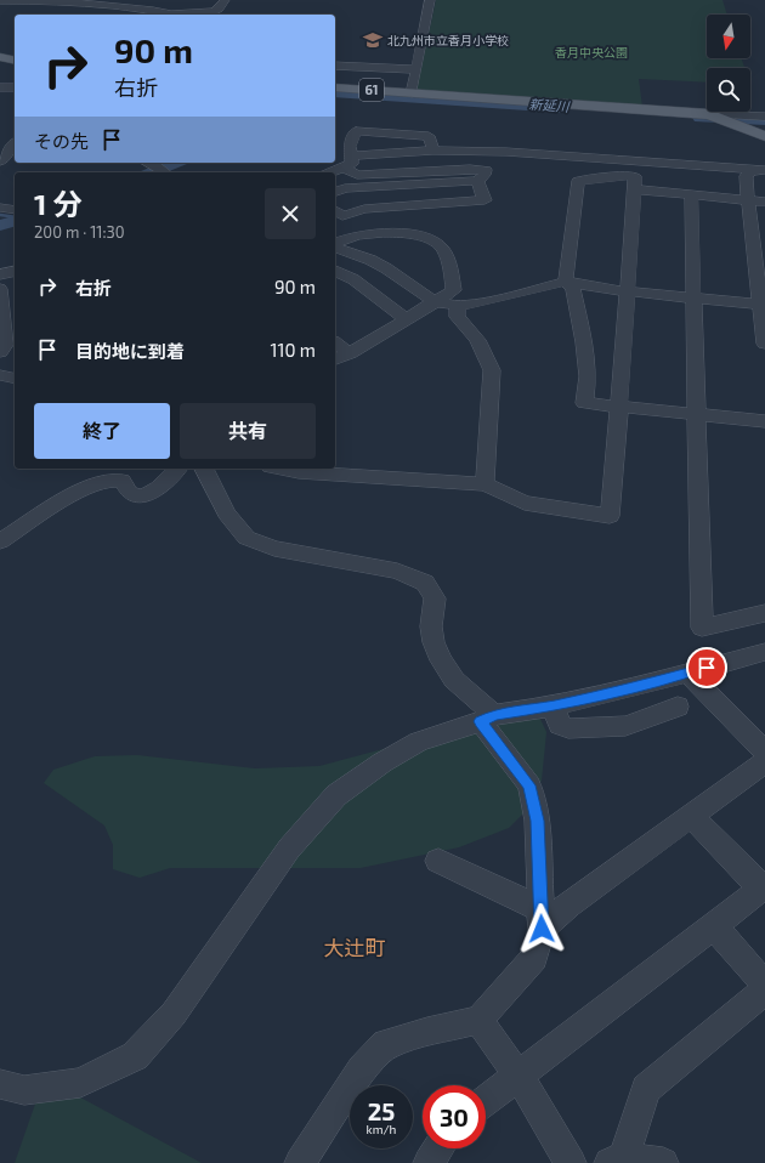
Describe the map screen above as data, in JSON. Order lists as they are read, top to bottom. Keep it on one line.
{"streets":{"main road":["61"]},"districts":["大辻町"],"water":["新延川"],"parks":["香月中央公園"],"places":{"school or university":["北九州市立香月小学校"]},"north":"bottom","page":{"turn":["90 m","右折"],"then":"その先","heading":["1 分","200 m · 11:30"],"list":[{"name":"右折","value":"90 m"},{"name":"目的地に到着","value":"110 m"}],"buttons":["終了","共有"],"speed":"25 km/h","limit":"30"}}
